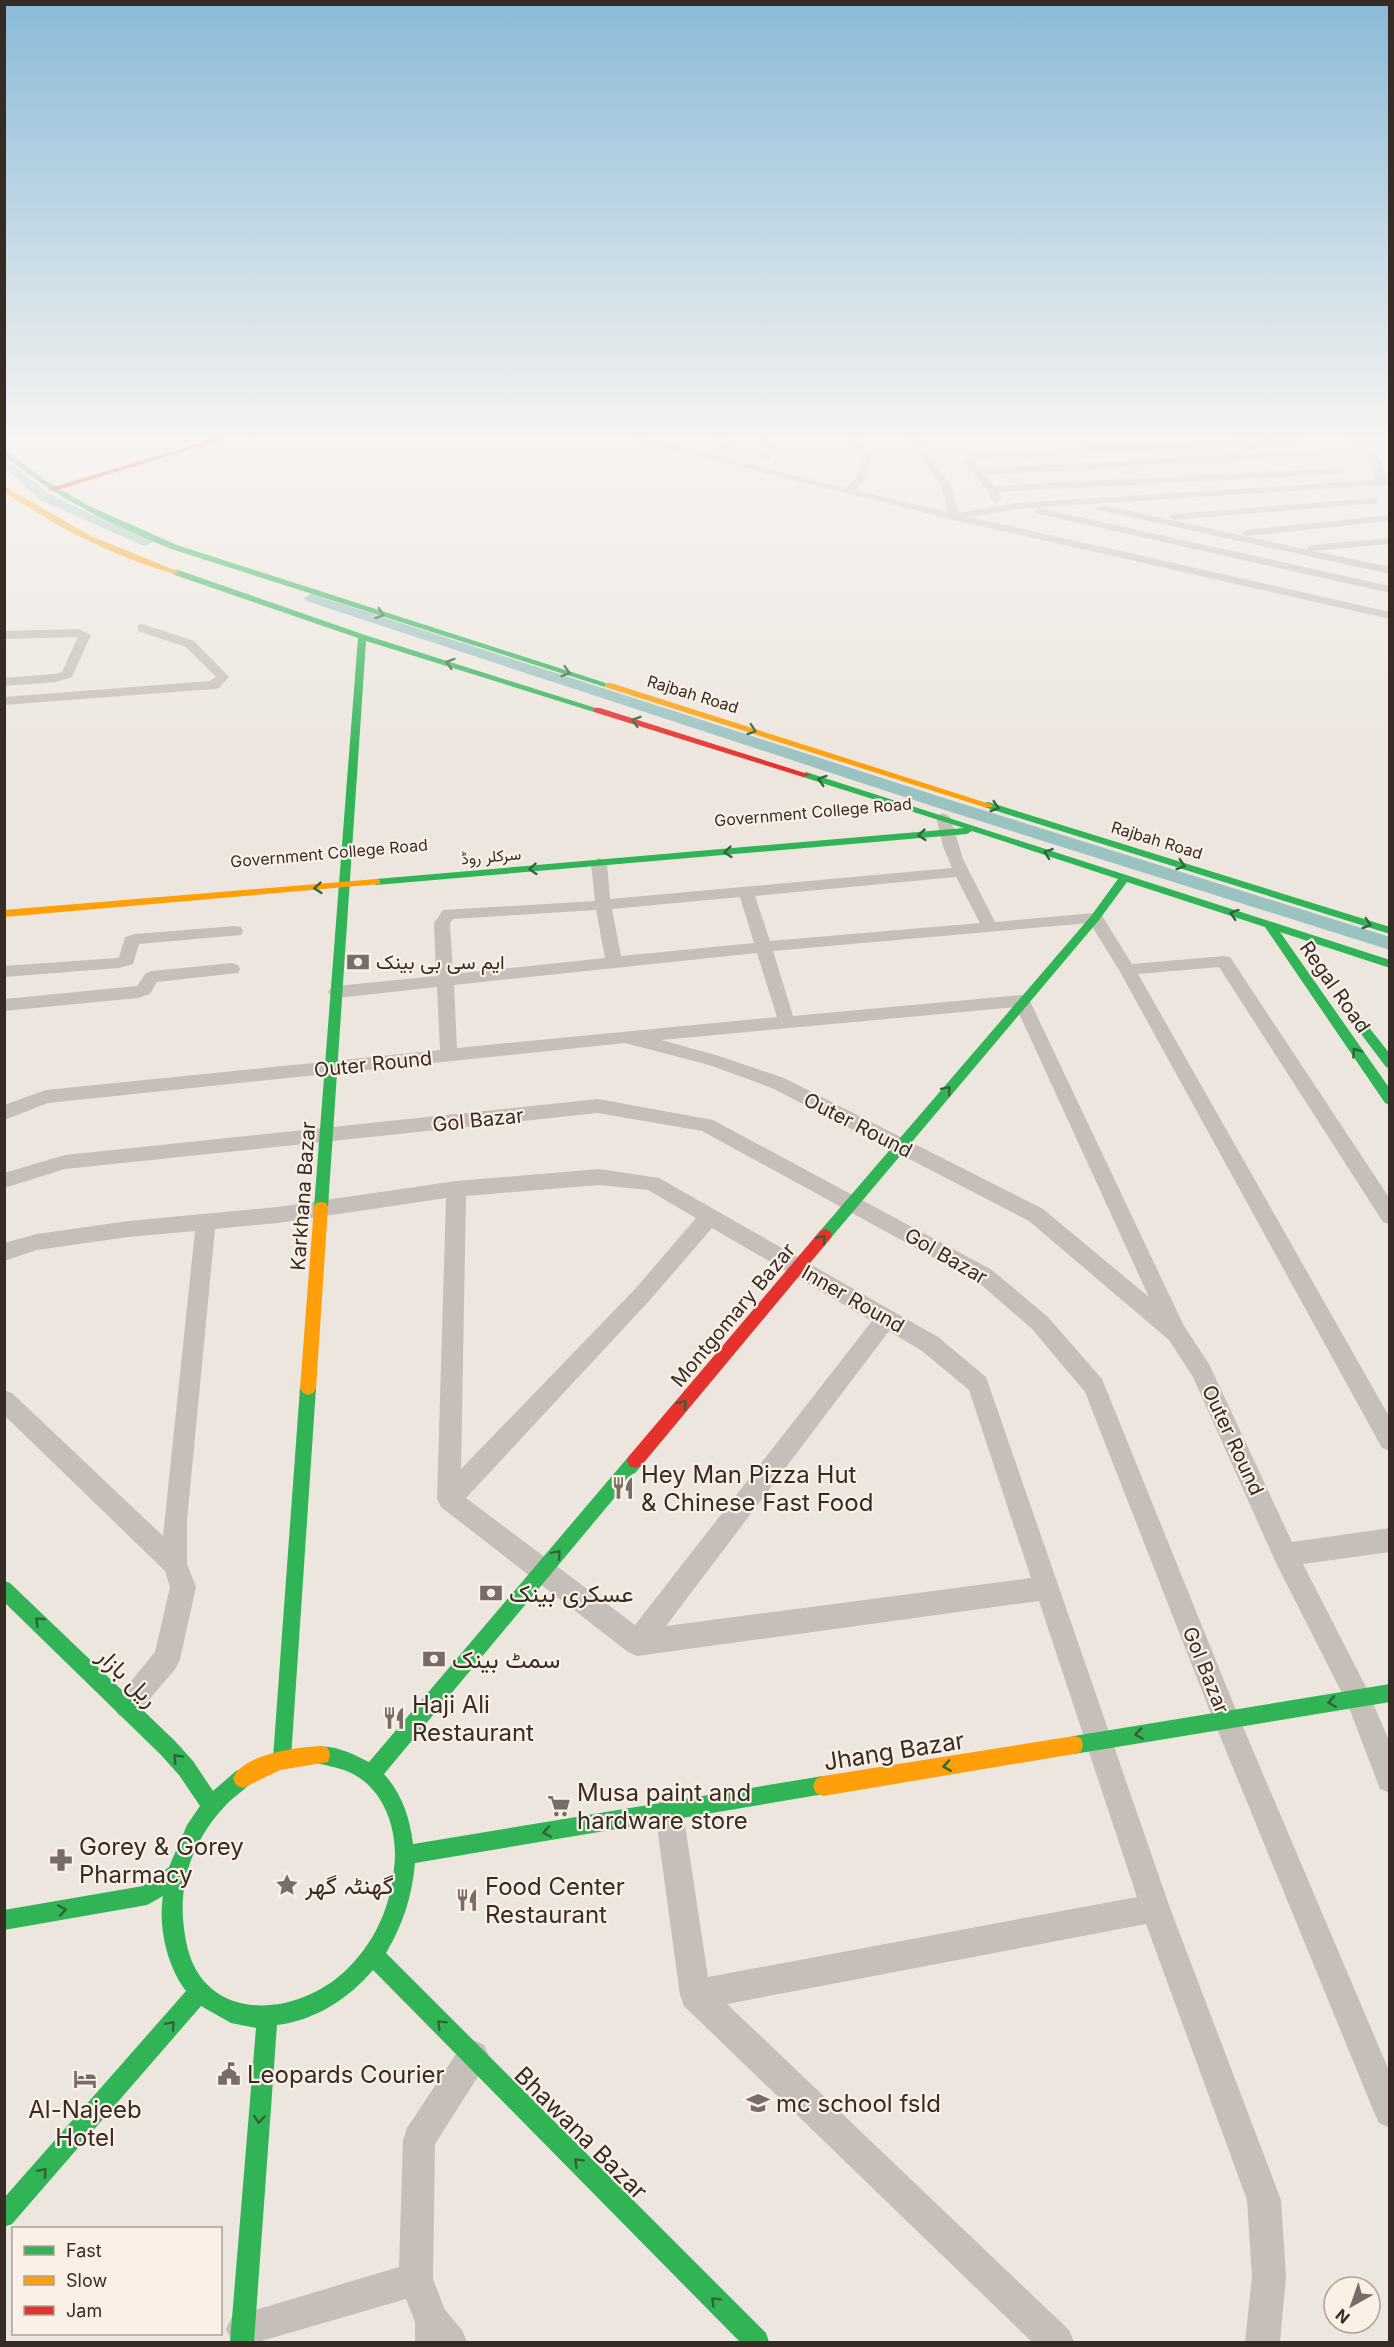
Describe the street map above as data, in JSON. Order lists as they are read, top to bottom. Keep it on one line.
{"streets":{"main road":["Rajbah Road","Government College Road","سرکلر روڈ","Regal Road","Karkhana Bazar","Montgomary Bazar","ریل بازار","Jhang Bazar","Bhawana Bazar"],"street":["Outer Round","Gol Bazar","Inner Round"]},"crossings":[["سرکلر روڈ","Karkhana Bazar"],["Outer Round","Karkhana Bazar"],["Outer Round","Montgomary Bazar"],["Outer Round","Jhang Bazar"],["Gol Bazar","Karkhana Bazar"],["Gol Bazar","Montgomary Bazar"],["Gol Bazar","Jhang Bazar"],["Karkhana Bazar","Inner Round"],["Inner Round","Montgomary Bazar"],["Inner Round","Jhang Bazar"]],"one_way":["سرکلر روڈ","Montgomary Bazar","ریل بازار","Jhang Bazar","Bhawana Bazar"],"places":{"bank":["ایم سی بی بینک","عسکری بینک","سمٹ بینک"],"restaurant":["Hey Man Pizza Hut & Chinese Fast Food","Haji Ali Restaurant","Food Center Restaurant"],"supermarket":["Musa paint and hardware store"],"pharmacy":["Gorey & Gorey Pharmacy"],"place":["گھنٹہ گھر"],"public building":["Leopards Courier"],"hotel":["Al-Najeeb Hotel"],"school or university":["mc school fsld"]},"legend":["Fast","Slow","Jam"],"north":"bottom left"}
